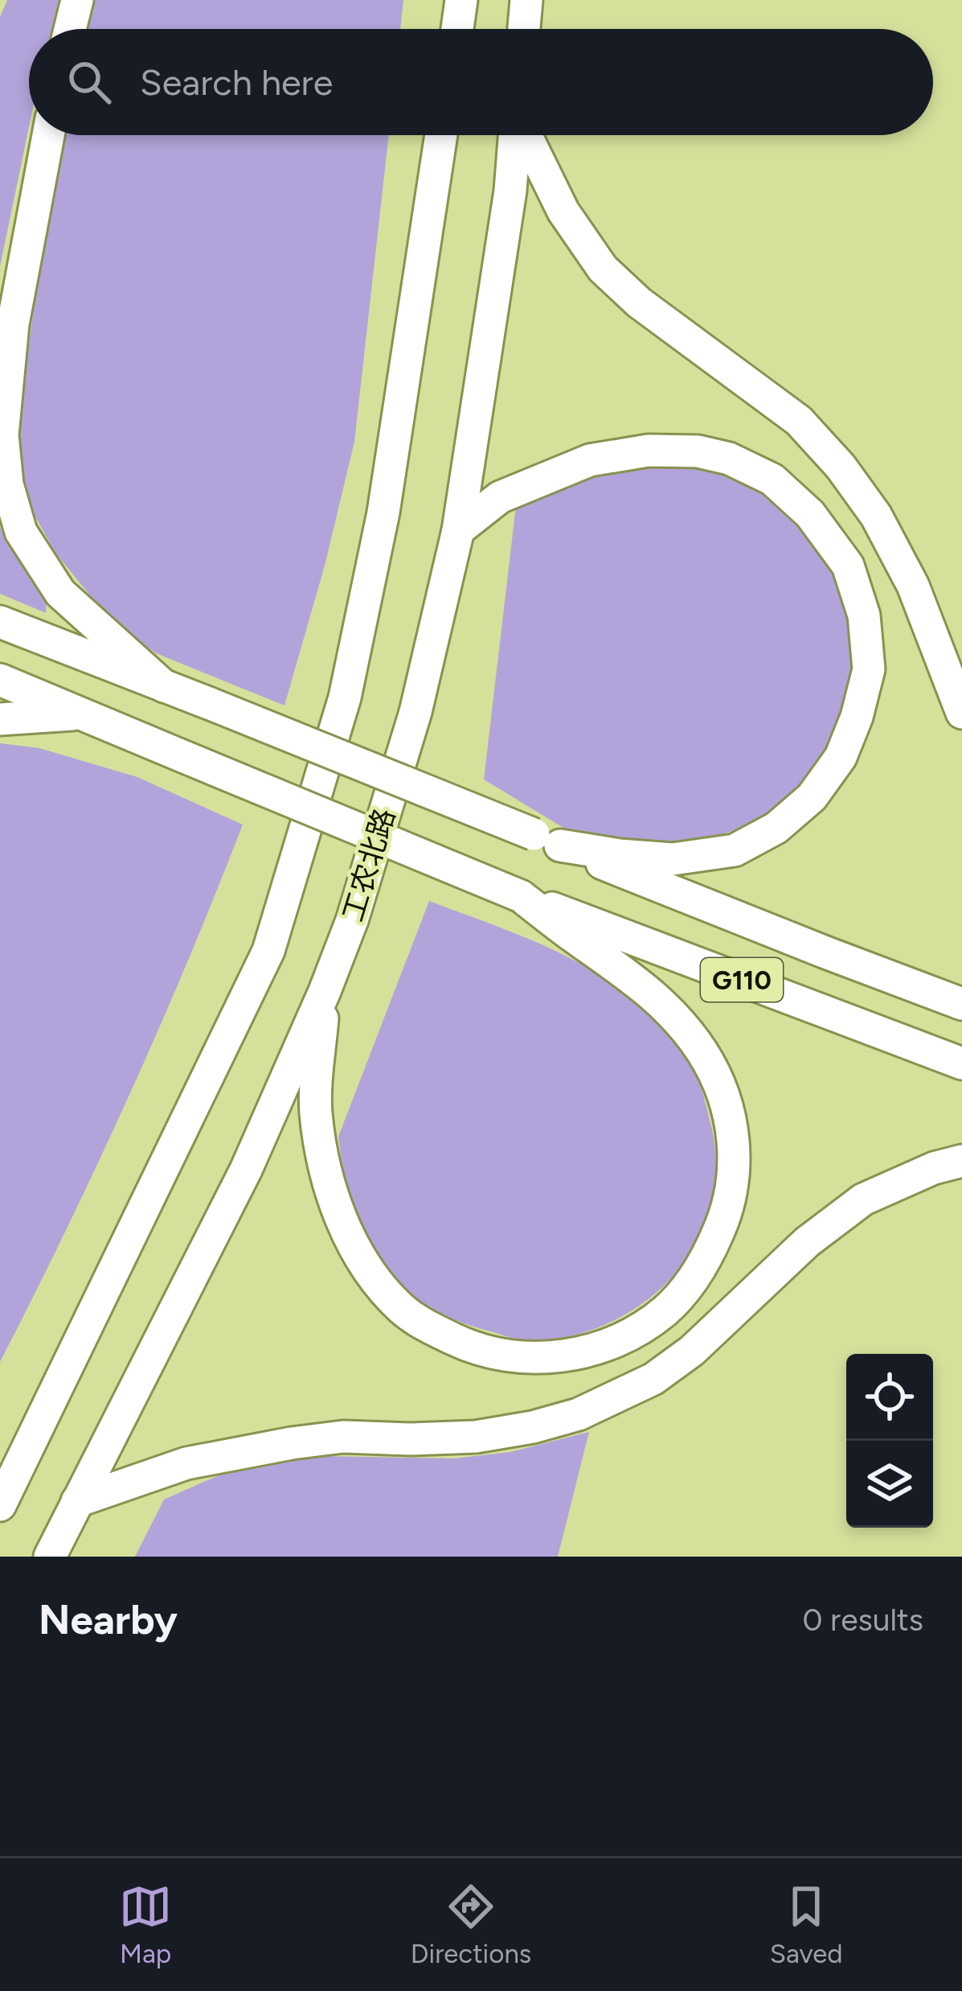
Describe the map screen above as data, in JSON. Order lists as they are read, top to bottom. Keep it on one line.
{"streets":{"highway":["工农北路","G110"]},"page":{"search":"Search here","heading":["Nearby","0 results"],"nav":["Map","Directions","Saved"]}}
